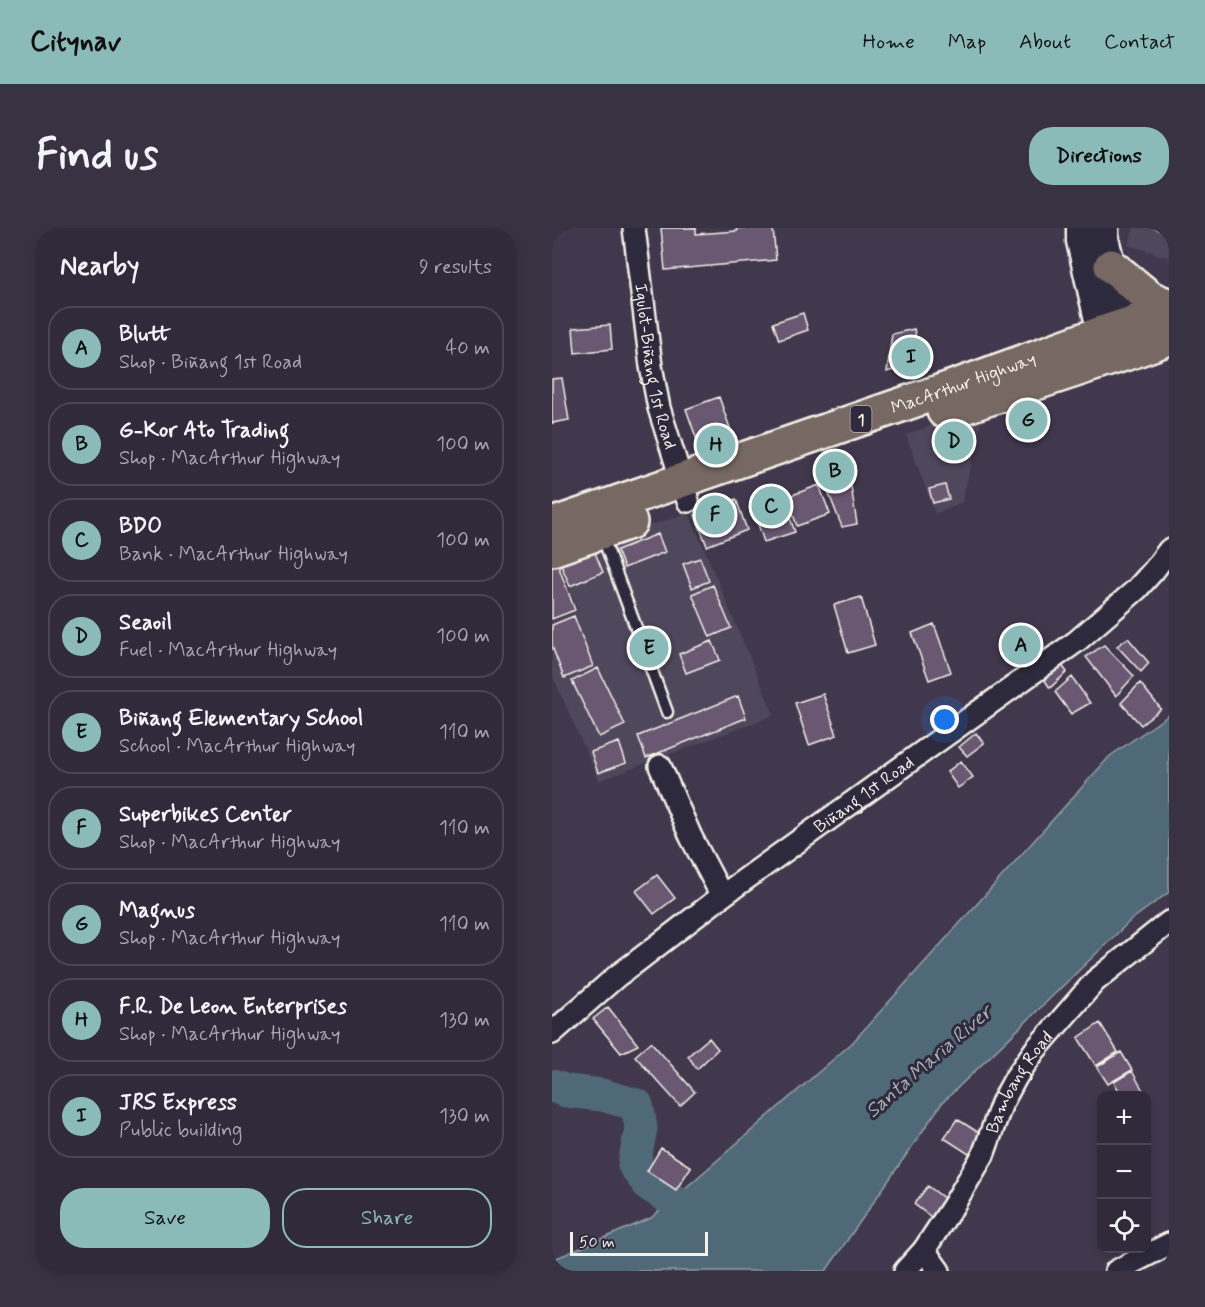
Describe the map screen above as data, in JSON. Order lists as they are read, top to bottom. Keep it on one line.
{"streets":{"highway":["MacArthur Highway","1"],"street":["Igulot-Biñang 1st Road","Biñang 1st Road","Bambang Road"]},"crossings":[["Igulot-Biñang 1st Road","MacArthur Highway"]],"water":["Santa Maria River"],"scale_bar":"50 m","page":{"header":"Citynav","nav":["Home","Map","About","Contact"],"buttons":["Directions",["Save","Share"]],"title":"Find us","heading":["Nearby","9 results"],"list":[{"mark":"A","name":"Blutt","note":"Shop · Biñang 1st Road","value":"40 m"},{"mark":"B","name":"G-Kor Ato Trading","note":"Shop · MacArthur Highway","value":"100 m"},{"mark":"C","name":"BDO","note":"Bank · MacArthur Highway","value":"100 m"},{"mark":"D","name":"Seaoil","note":"Fuel · MacArthur Highway","value":"100 m"},{"mark":"E","name":"Biñang Elementary School","note":"School · MacArthur Highway","value":"110 m"},{"mark":"F","name":"Superbikes Center","note":"Shop · MacArthur Highway","value":"110 m"},{"mark":"G","name":"Magnus","note":"Shop · MacArthur Highway","value":"110 m"},{"mark":"H","name":"F.R. De Leon Enterprises","note":"Shop · MacArthur Highway","value":"130 m"},{"mark":"I","name":"JRS Express","note":"Public building","value":"130 m"}],"pins":["I","G","D","H","B","C","F","A","E"],"map_buttons":["+","−"],"scale":"50 m"}}
